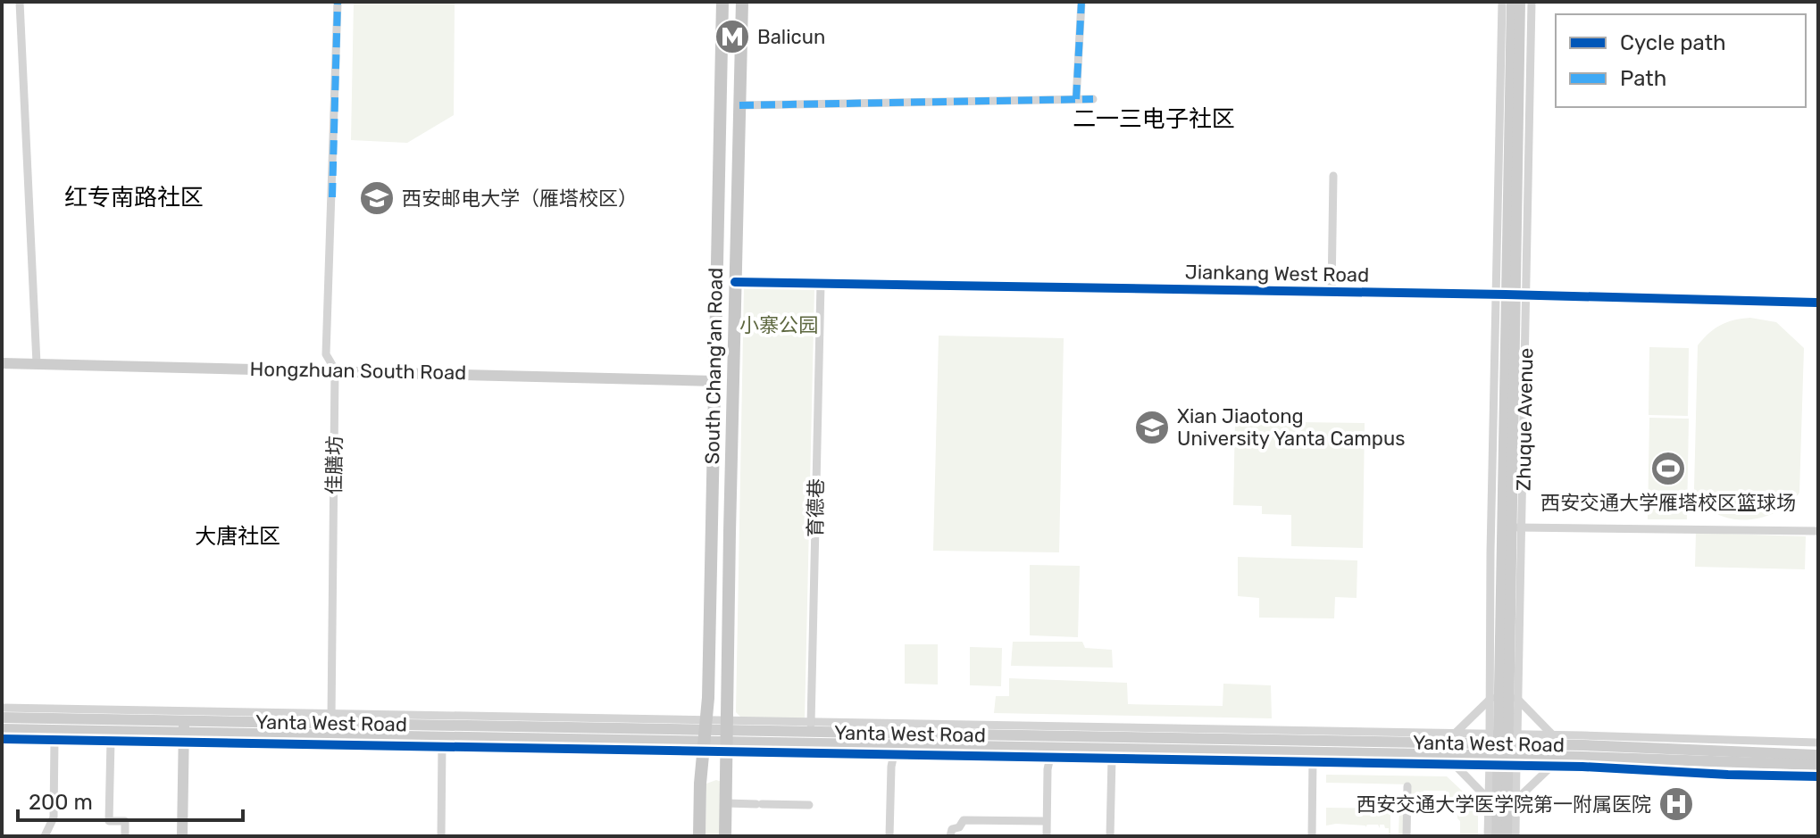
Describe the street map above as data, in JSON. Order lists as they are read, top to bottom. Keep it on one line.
{"streets":{"main road":["Jiankang West Road","South Chang'an Road","Hongzhuan South Road","Zhuque Avenue","Yanta West Road"],"street":["佳膳坊","育德巷"]},"crossings":[["Jiankang West Road","South Chang'an Road"],["Jiankang West Road","Zhuque Avenue"],["Jiankang West Road","育德巷"],["South Chang'an Road","Hongzhuan South Road"],["South Chang'an Road","Yanta West Road"],["Hongzhuan South Road","佳膳坊"],["Zhuque Avenue","Yanta West Road"],["佳膳坊","Yanta West Road"],["育德巷","Yanta West Road"]],"districts":["二一三电子社区","红专南路社区","大唐社区"],"parks":["小寨公园"],"places":{"metro station":["Balicun"],"school or university":["西安邮电大学（雁塔校区）","Xian Jiaotong University Yanta Campus"],"sports":["西安交通大学雁塔校区篮球场"],"hospital":["西安交通大学医学院第一附属医院"]},"legend":["Cycle path","Path"],"scale_bar":"200 m"}
